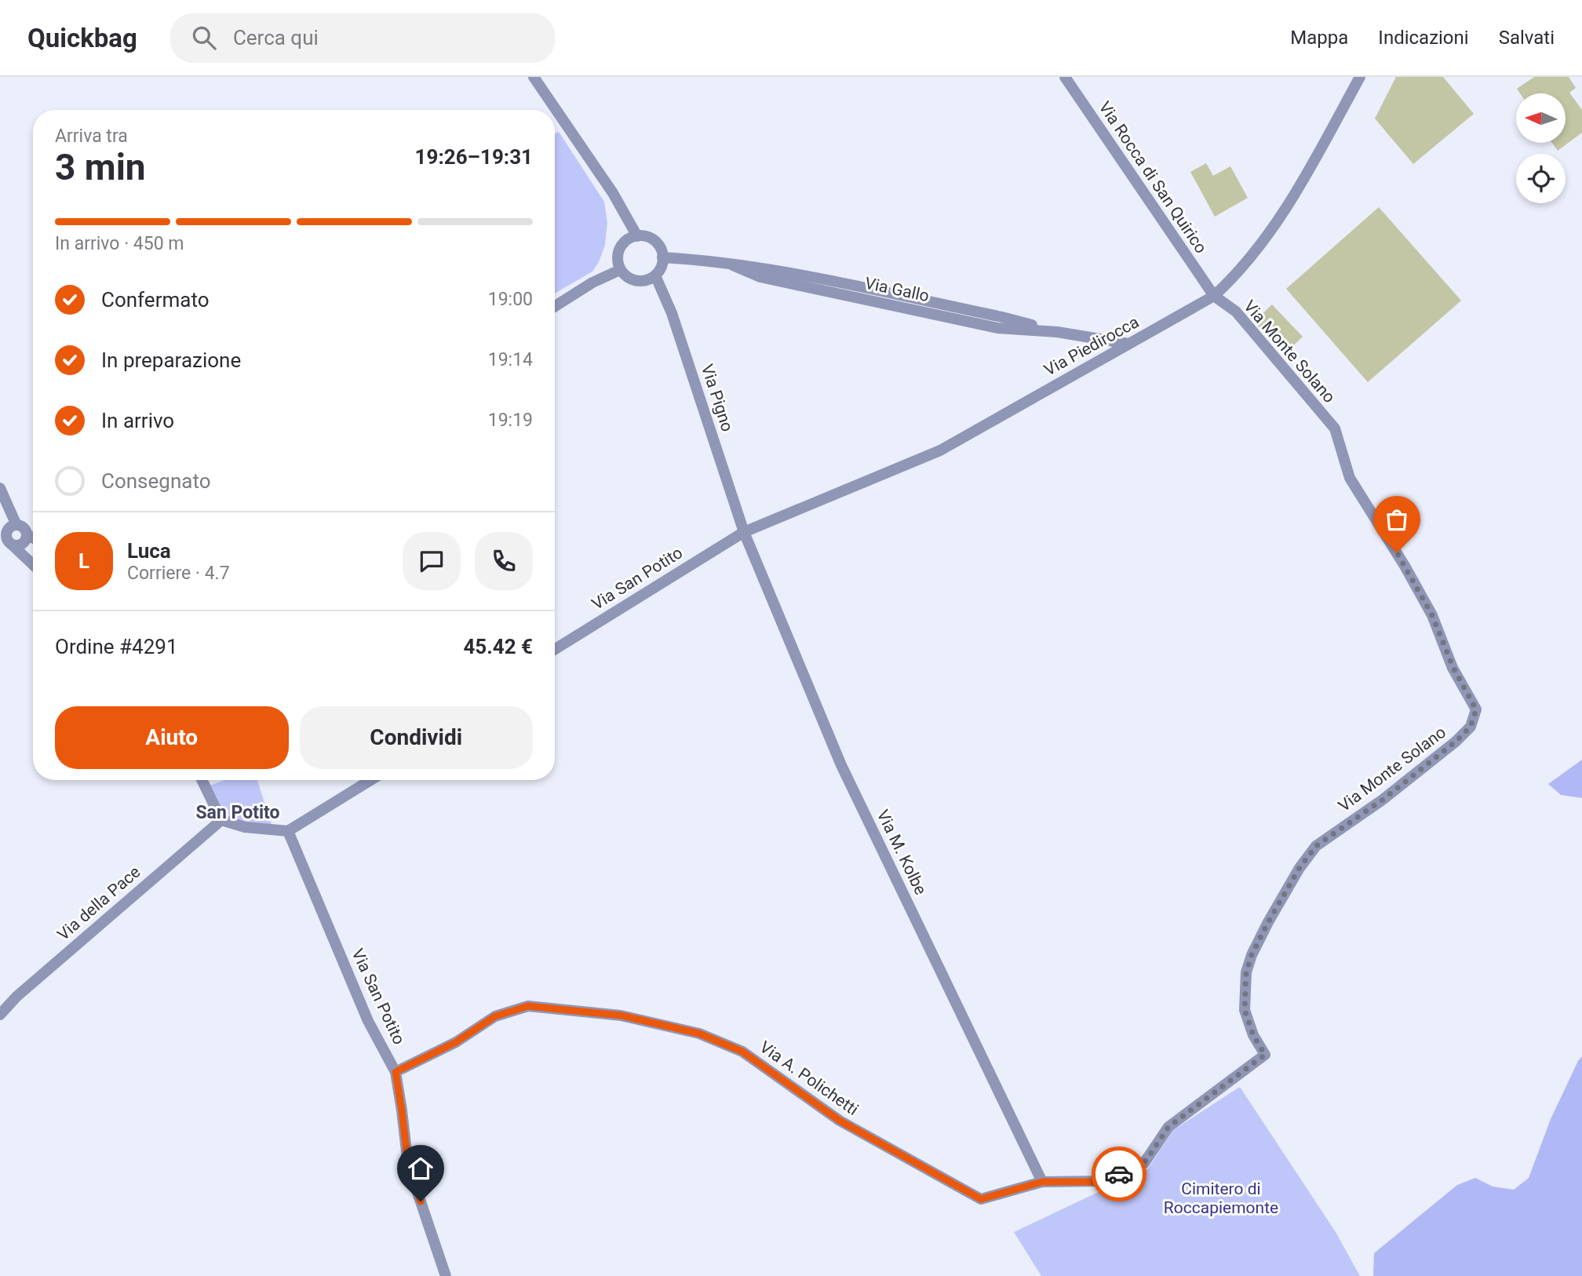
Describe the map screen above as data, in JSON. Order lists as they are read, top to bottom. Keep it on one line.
{"streets":{"street":["Via Rocca di San Quirico","Via Gallo","Via Piedirocca","Via Monte Solano","Via Pigno","Via San Potito","Via M. Kolbe","Via della Pace","Via A. Polichetti"]},"crossings":[["Via Rocca di San Quirico","Via Piedirocca"],["Via Rocca di San Quirico","Via Monte Solano"],["Via Gallo","Via Piedirocca"],["Via Gallo","Via Pigno"],["Via Piedirocca","Via Monte Solano"],["Via Piedirocca","Via Pigno"],["Via Piedirocca","Via San Potito"],["Via Piedirocca","Via M. Kolbe"],["Via Monte Solano","Via A. Polichetti"],["Via Pigno","Via San Potito"],["Via Pigno","Via M. Kolbe"],["Via San Potito","Via M. Kolbe"],["Via San Potito","Via A. Polichetti"],["Via M. Kolbe","Via A. Polichetti"]],"districts":["San Potito"],"parks":["Cimitero di Roccapiemonte"],"north":"left","page":{"header":"Quickbag","search":"Cerca qui","nav":["Mappa","Indicazioni","Salvati"],"heading":["3 min","Arriva tra","19:26–19:31"],"panel":["Luca","Corriere · 4.7","Ordine #4291","45.42 €"],"bar":"In arrivo · 450 m","list":[["Confermato","19:00"],["In preparazione","19:14"],["In arrivo","19:19"],"Consegnato"],"round":"L","buttons":["Aiuto","Condividi"]}}
